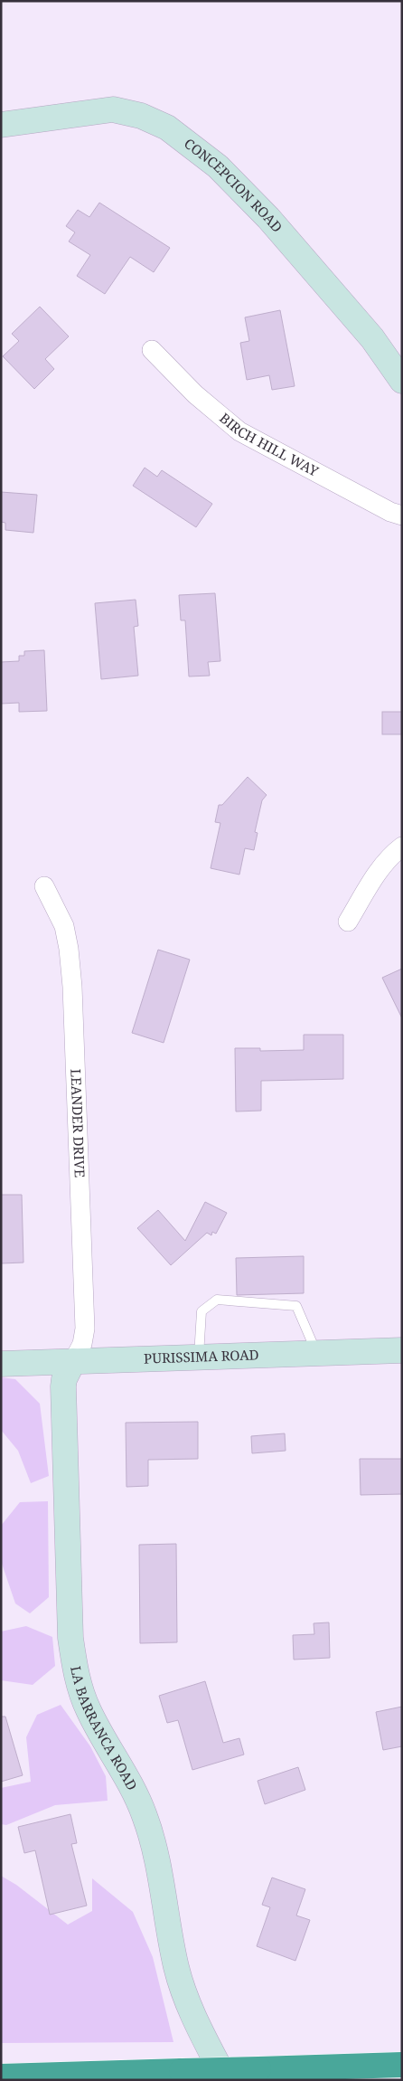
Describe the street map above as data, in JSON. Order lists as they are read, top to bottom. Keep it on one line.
{"streets":{"street":["CONCEPCION ROAD","BIRCH HILL WAY","LEANDER DRIVE","PURISSIMA ROAD","LA BARRANCA ROAD"]},"crossings":[["LEANDER DRIVE","PURISSIMA ROAD"],["LEANDER DRIVE","LA BARRANCA ROAD"],["PURISSIMA ROAD","LA BARRANCA ROAD"]]}
